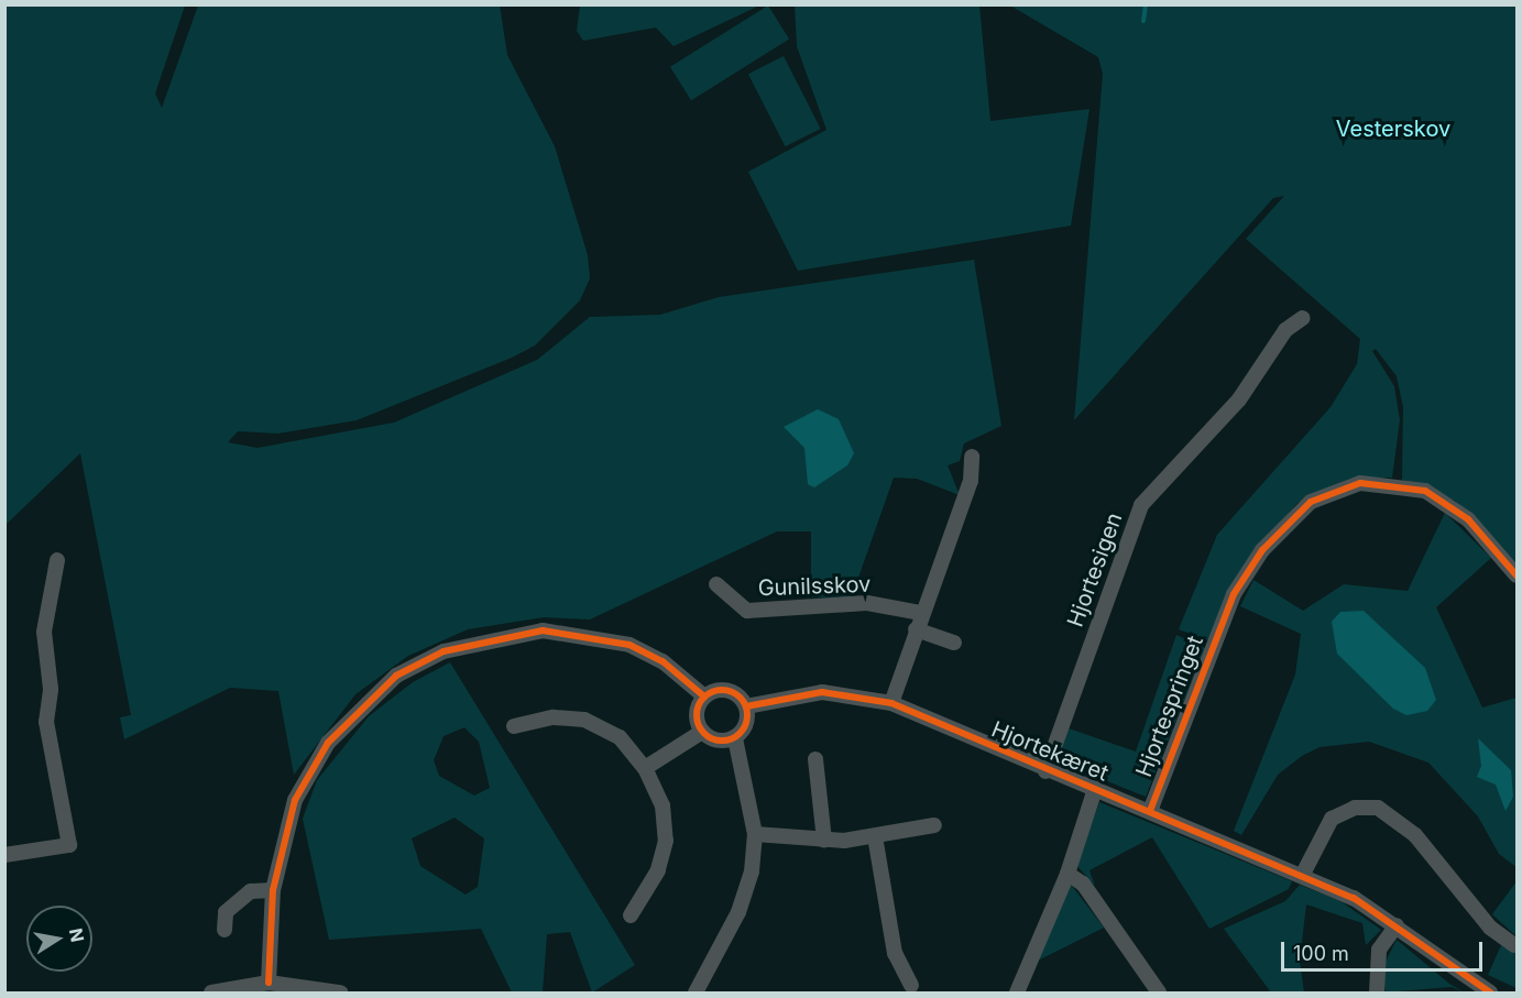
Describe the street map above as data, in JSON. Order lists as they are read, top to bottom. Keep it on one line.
{"streets":{"street":["Hjortesigen","Gunilsskov","Hjortespringet","Hjortekæret"]},"crossings":[["Hjortesigen","Hjortekæret"],["Hjortespringet","Hjortekæret"]],"parks":["Vesterskov"],"scale_bar":"100 m","north":"right"}
